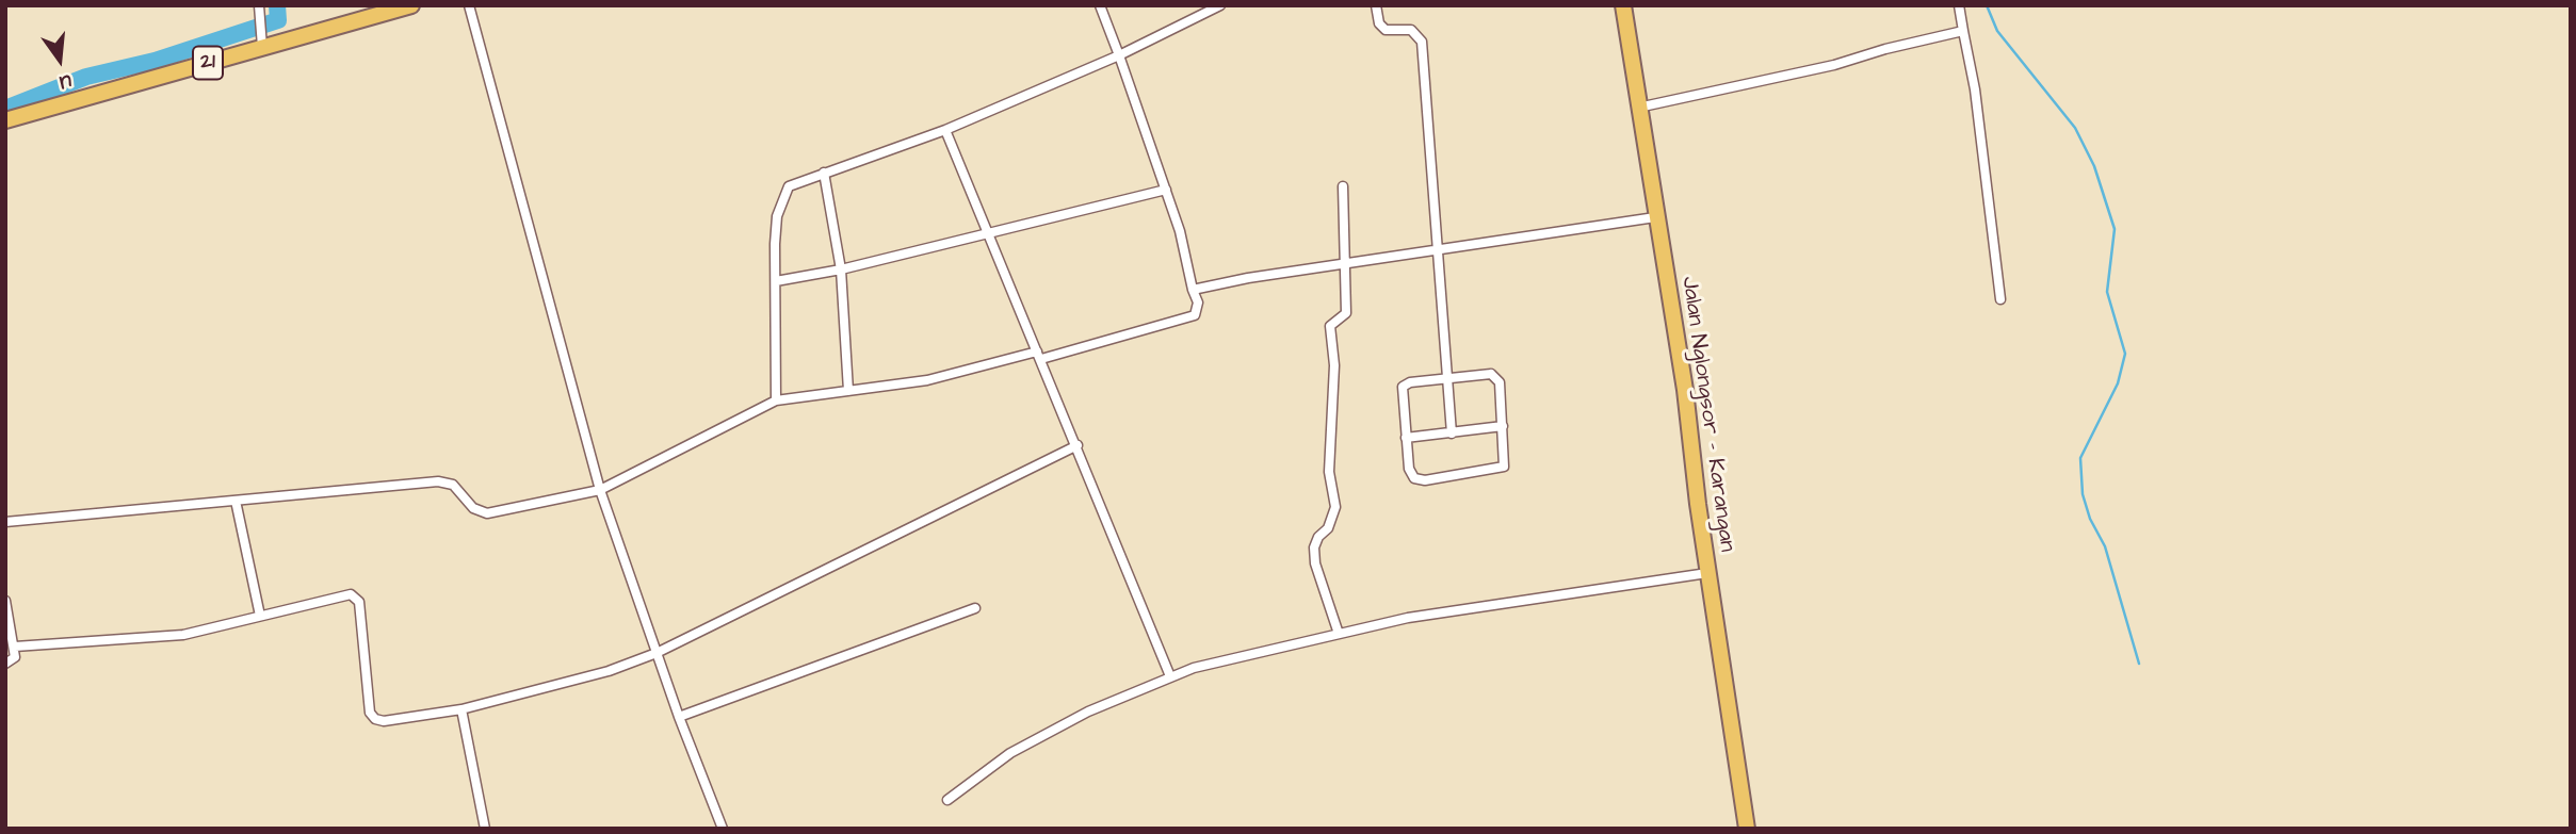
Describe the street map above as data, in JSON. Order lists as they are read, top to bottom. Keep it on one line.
{"streets":{"highway":["21","Jalan Nglongsor - Karangan"]},"north":"bottom"}
